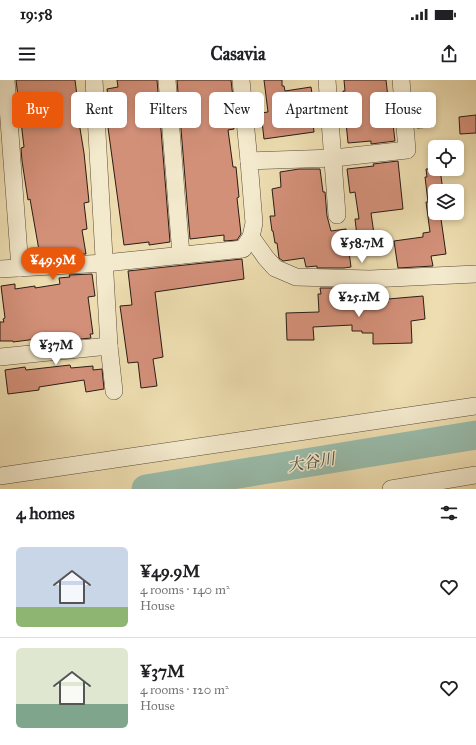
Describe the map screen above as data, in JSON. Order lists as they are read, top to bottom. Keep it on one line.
{"water":["大谷川"],"page":{"status":"19:58","header":"Casavia","chip":["Buy","Rent","Filters","New","Apartment","House"],"price":["¥58.7M","¥49.9M","¥25.1M","¥37M"],"heading":"4 homes","list":[{"name":"¥49.9M","note":"4 rooms · 140 m² · House"},{"name":"¥37M","note":"4 rooms · 120 m² · House"}]}}
